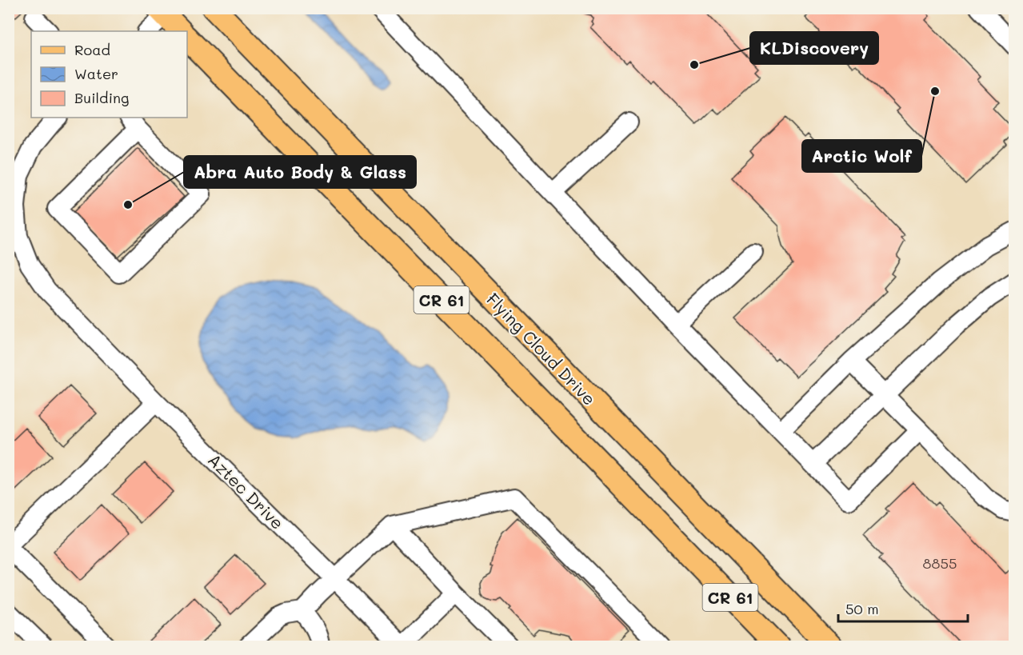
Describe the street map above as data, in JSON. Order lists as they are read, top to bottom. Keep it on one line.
{"streets":{"main road":["CR 61","Flying Cloud Drive"],"street":["Aztec Drive"]},"places":["KLDiscovery","Arctic Wolf","Abra Auto Body & Glass"],"house_numbers":["8855"],"legend":["Road","Water","Building"],"scale_bar":"50 m"}
